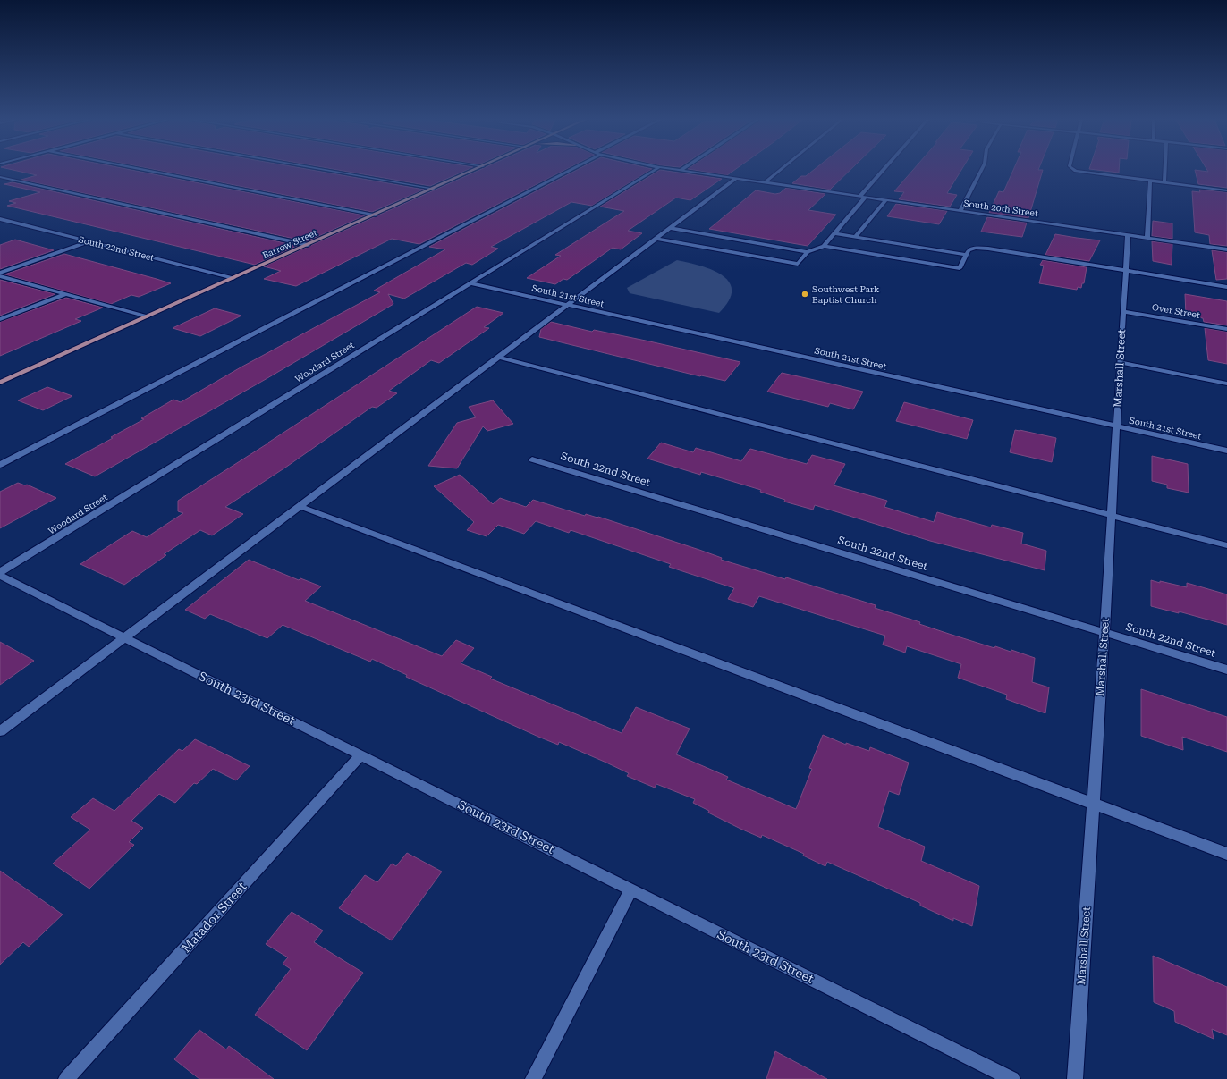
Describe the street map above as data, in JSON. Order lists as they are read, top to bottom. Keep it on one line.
{"streets":{"main road":["Barrow Street"],"street":["South 20th Street","South 22nd Street","South 21st Street","Over Street","Woodard Street","Marshall Street","South 23rd Street","Matador Street"]},"crossings":[["South 20th Street","Marshall Street"],["Barrow Street","South 22nd Street"],["South 22nd Street","Marshall Street"],["South 21st Street","Woodard Street"],["South 21st Street","Marshall Street"],["Over Street","Marshall Street"],["South 23rd Street","Matador Street"]],"places":["Southwest Park Baptist Church"]}
